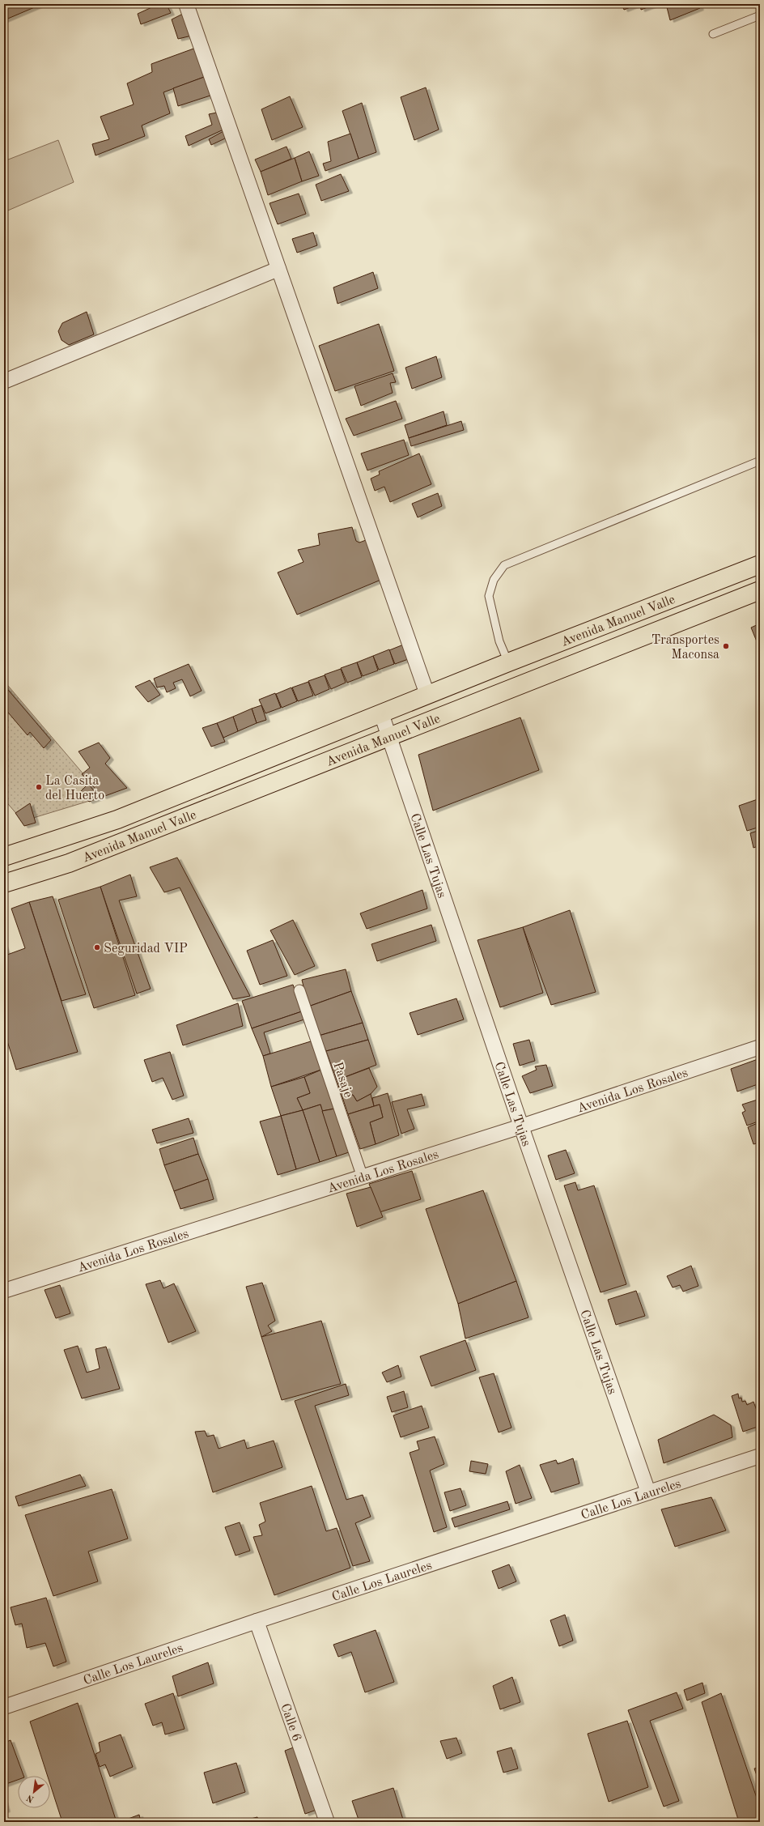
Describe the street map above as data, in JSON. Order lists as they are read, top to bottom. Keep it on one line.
{"streets":{"main road":["Avenida Manuel Valle"],"street":["Calle Las Tujas","Pasaje","Avenida Los Rosales","Calle Los Laureles","Calle 6"]},"crossings":[["Avenida Manuel Valle","Calle Las Tujas"],["Calle Las Tujas","Avenida Los Rosales"],["Calle Las Tujas","Calle Los Laureles"],["Pasaje","Avenida Los Rosales"],["Calle Los Laureles","Calle 6"]],"places":["Transportes Maconsa","La Casita del Huerto","Seguridad VIP"],"north":"bottom left"}
